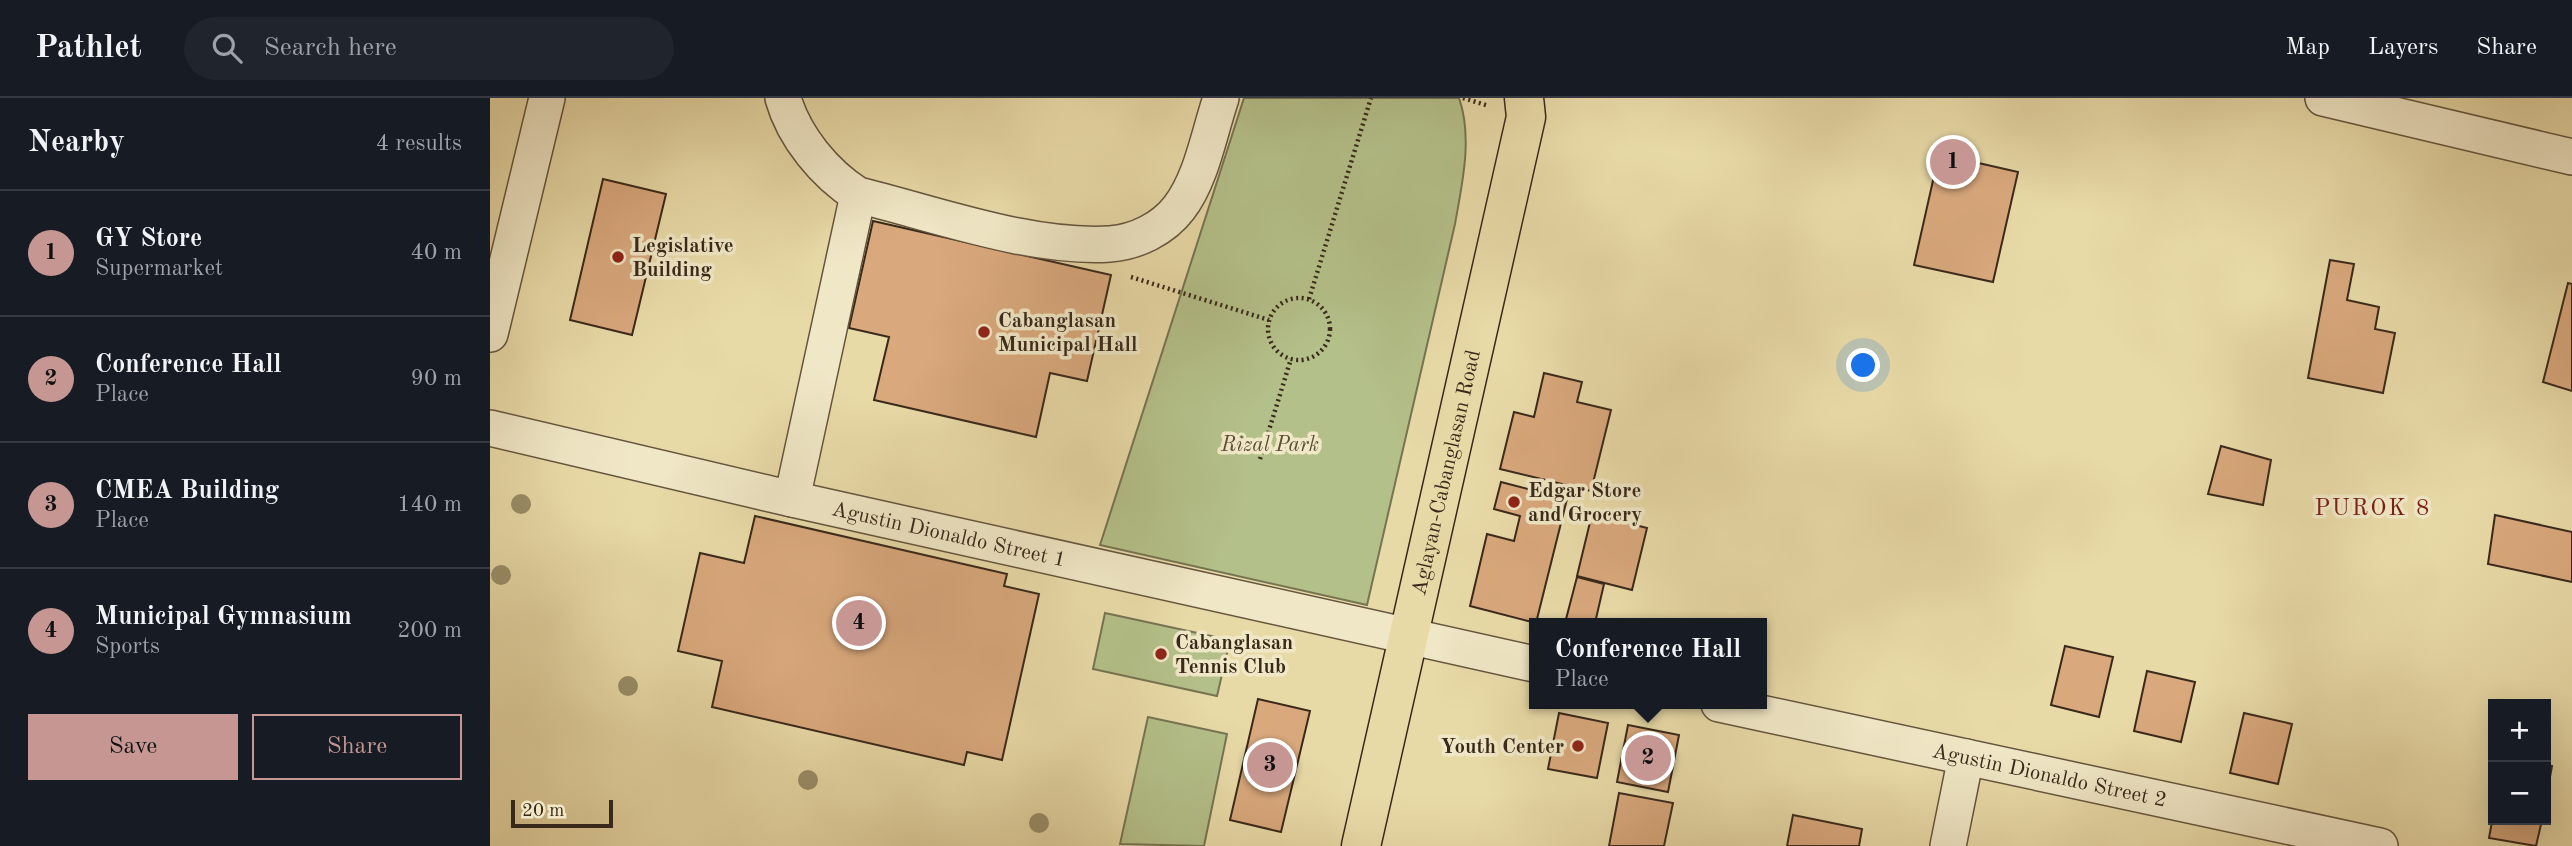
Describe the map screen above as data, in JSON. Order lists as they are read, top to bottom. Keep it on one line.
{"streets":{"main road":["Aglayan-Cabanglasan Road"],"street":["Agustin Dionaldo Street 1","Agustin Dionaldo Street 2"]},"crossings":[["Aglayan-Cabanglasan Road","Agustin Dionaldo Street 1"]],"districts":["PUROK 8"],"parks":["Rizal Park"],"places":["Legislative Building","Cabanglasan Municipal Hall","Edgar Store and Grocery","Cabanglasan Tennis Club","Youth Center"],"scale_bar":"20 m","page":{"header":"Pathlet","search":"Search here","nav":["Map","Layers","Share"],"heading":["Nearby","4 results"],"pins":["1","4","2","3"],"list":[{"mark":"1","name":"GY Store","note":"Supermarket","value":"40 m"},{"mark":"2","name":"Conference Hall","note":"Place","value":"90 m"},{"mark":"3","name":"CMEA Building","note":"Place","value":"140 m"},{"mark":"4","name":"Municipal Gymnasium","note":"Sports","value":"200 m"}],"popup":["Conference Hall","Place"],"buttons":["Save","Share"],"map_buttons":["+","−"],"scale":"20 m"}}
